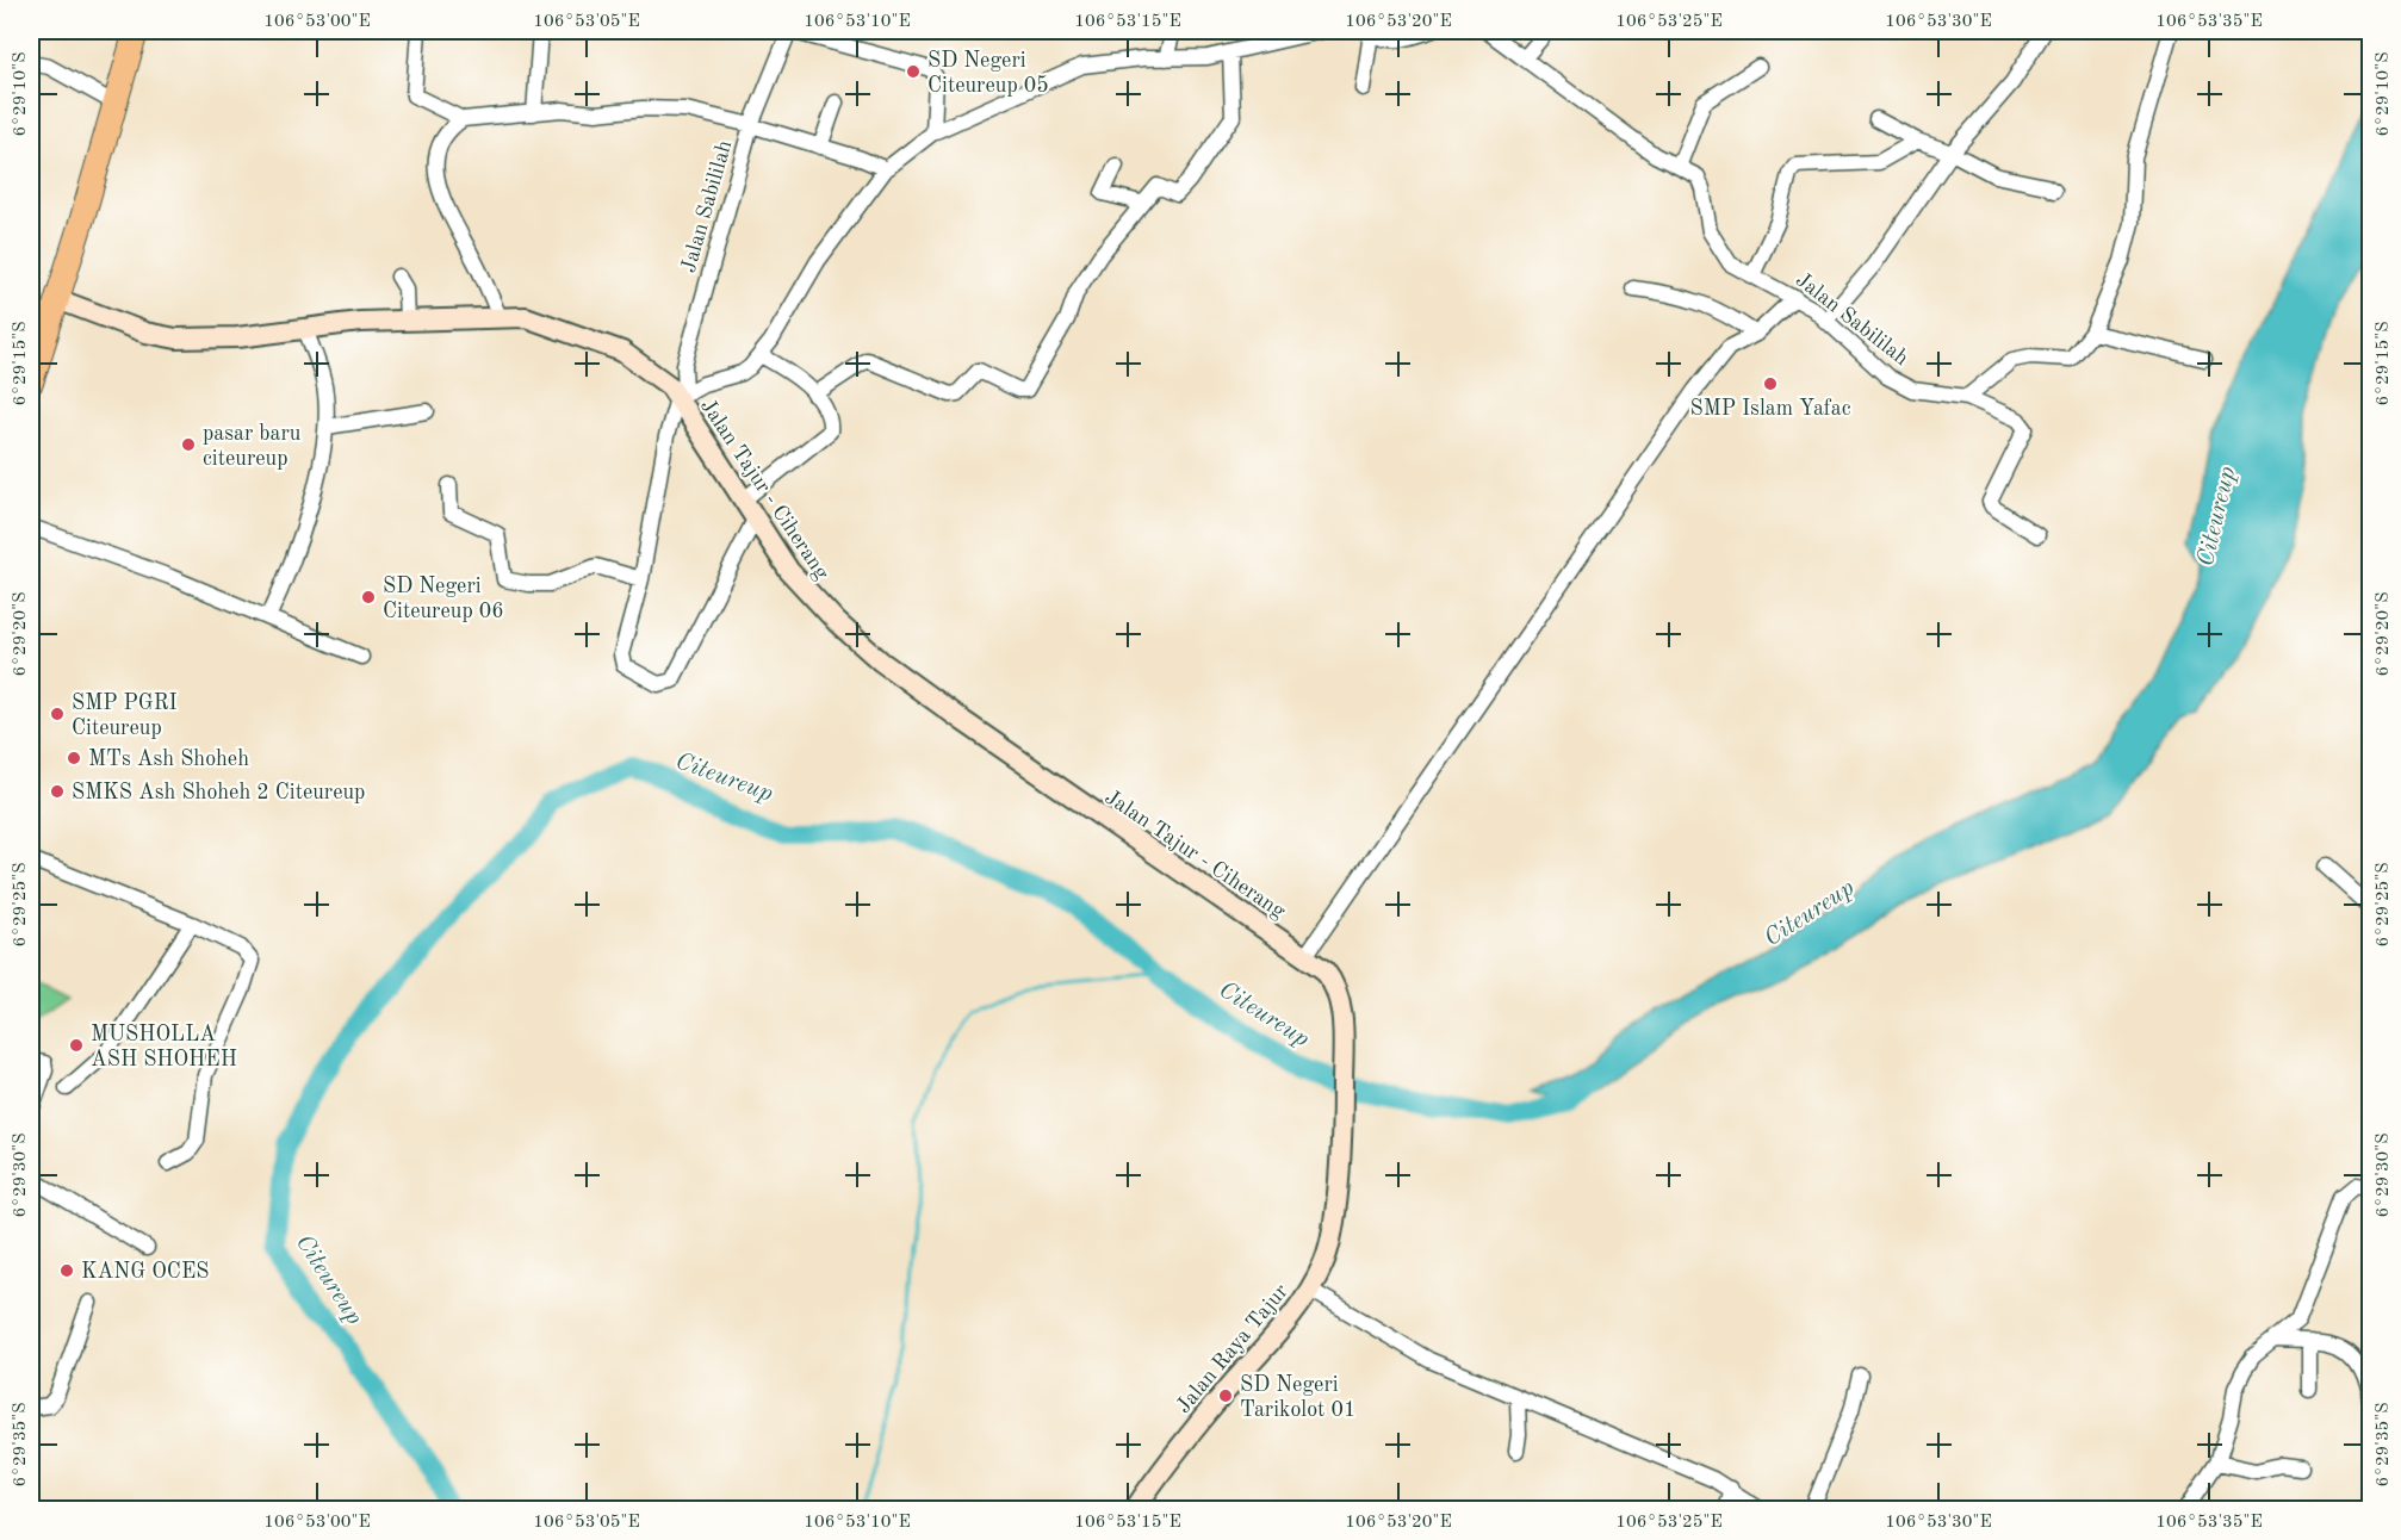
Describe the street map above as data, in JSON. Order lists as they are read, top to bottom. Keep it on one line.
{"streets":{"main road":["Jalan Tajur - Ciherang","Jalan Raya Tajur"],"street":["Jalan Sabililah"]},"crossings":[["Jalan Sabililah","Jalan Tajur - Ciherang"],["Jalan Tajur - Ciherang","Jalan Raya Tajur"]],"water":["Citeureup"],"places":["SD Negeri Citeureup 05","SMP Islam Yafac","pasar baru citeureup","SD Negeri Citeureup 06","SMP PGRI Citeureup","MTs Ash Shoheh","SMKS Ash Shoheh 2 Citeureup","MUSHOLLA ASH SHOHEH","KANG OCES","SD Negeri Tarikolot 01"],"coordinates":["106°53'00\"E","106°53'05\"E","106°53'10\"E","106°53'15\"E","106°53'20\"E","106°53'25\"E","106°53'30\"E","106°53'35\"E","6°29'10\"S","6°29'15\"S","6°29'20\"S","6°29'25\"S","6°29'30\"S","6°29'35\"S"]}
